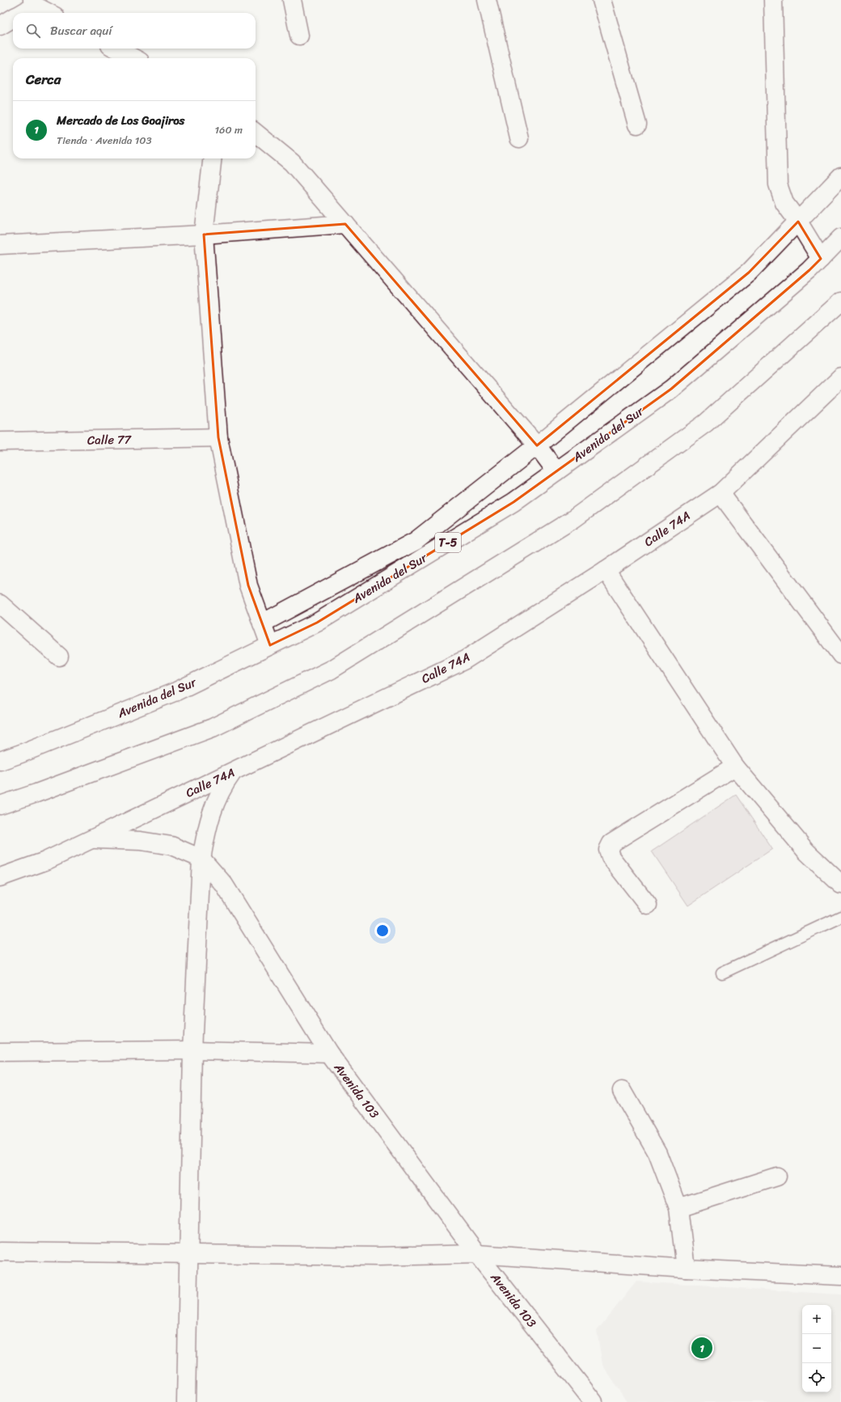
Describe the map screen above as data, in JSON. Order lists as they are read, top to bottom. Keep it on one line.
{"streets":{"main road":["Avenida del Sur","Calle 77","Calle 74A","T-5","Avenida 103"]},"crossings":[["Calle 74A","Avenida 103"]],"page":{"search":"Buscar aquí","heading":"Cerca","list":[{"mark":"1","name":"Mercado de Los Goajiros","note":"Tienda · Avenida 103","value":"160 m"}],"map_buttons":["+","−"],"pins":"1"}}
